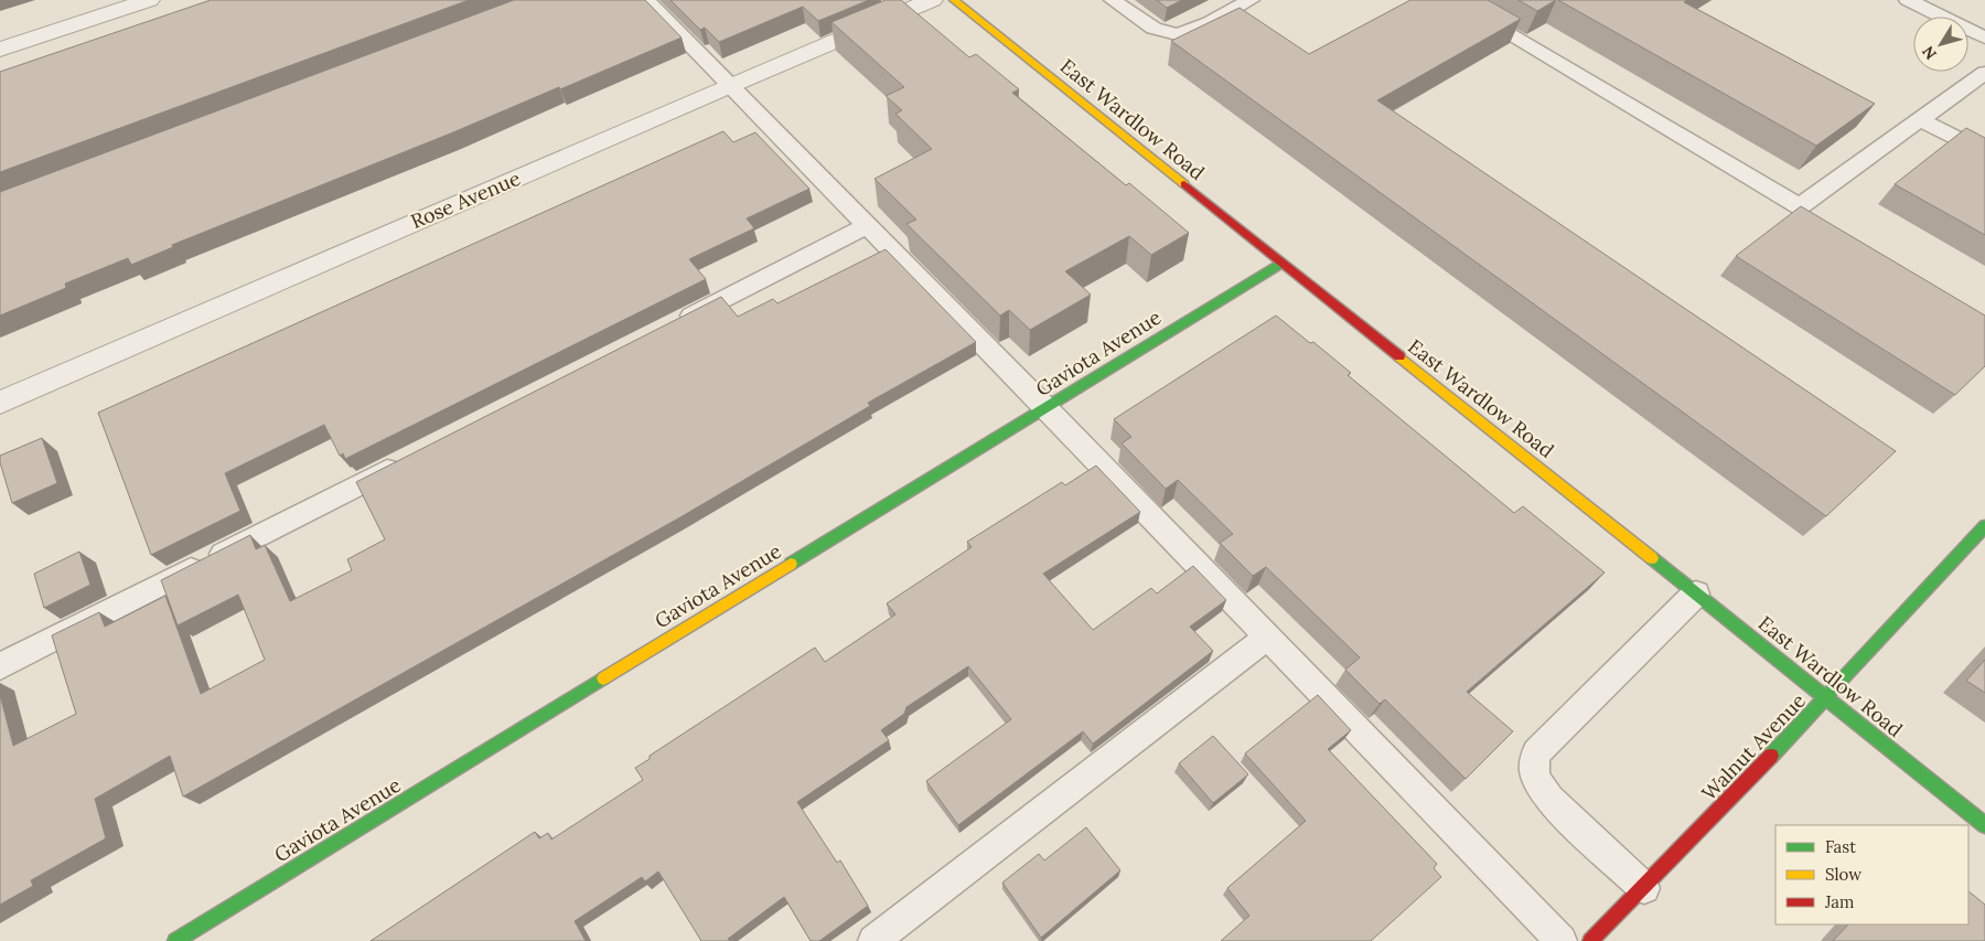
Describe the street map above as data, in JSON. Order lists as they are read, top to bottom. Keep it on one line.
{"streets":{"street":["East Wardlow Road","Rose Avenue","Gaviota Avenue","Walnut Avenue"]},"crossings":[["East Wardlow Road","Gaviota Avenue"],["East Wardlow Road","Walnut Avenue"]],"legend":["Fast","Slow","Jam"],"north":"bottom left"}
